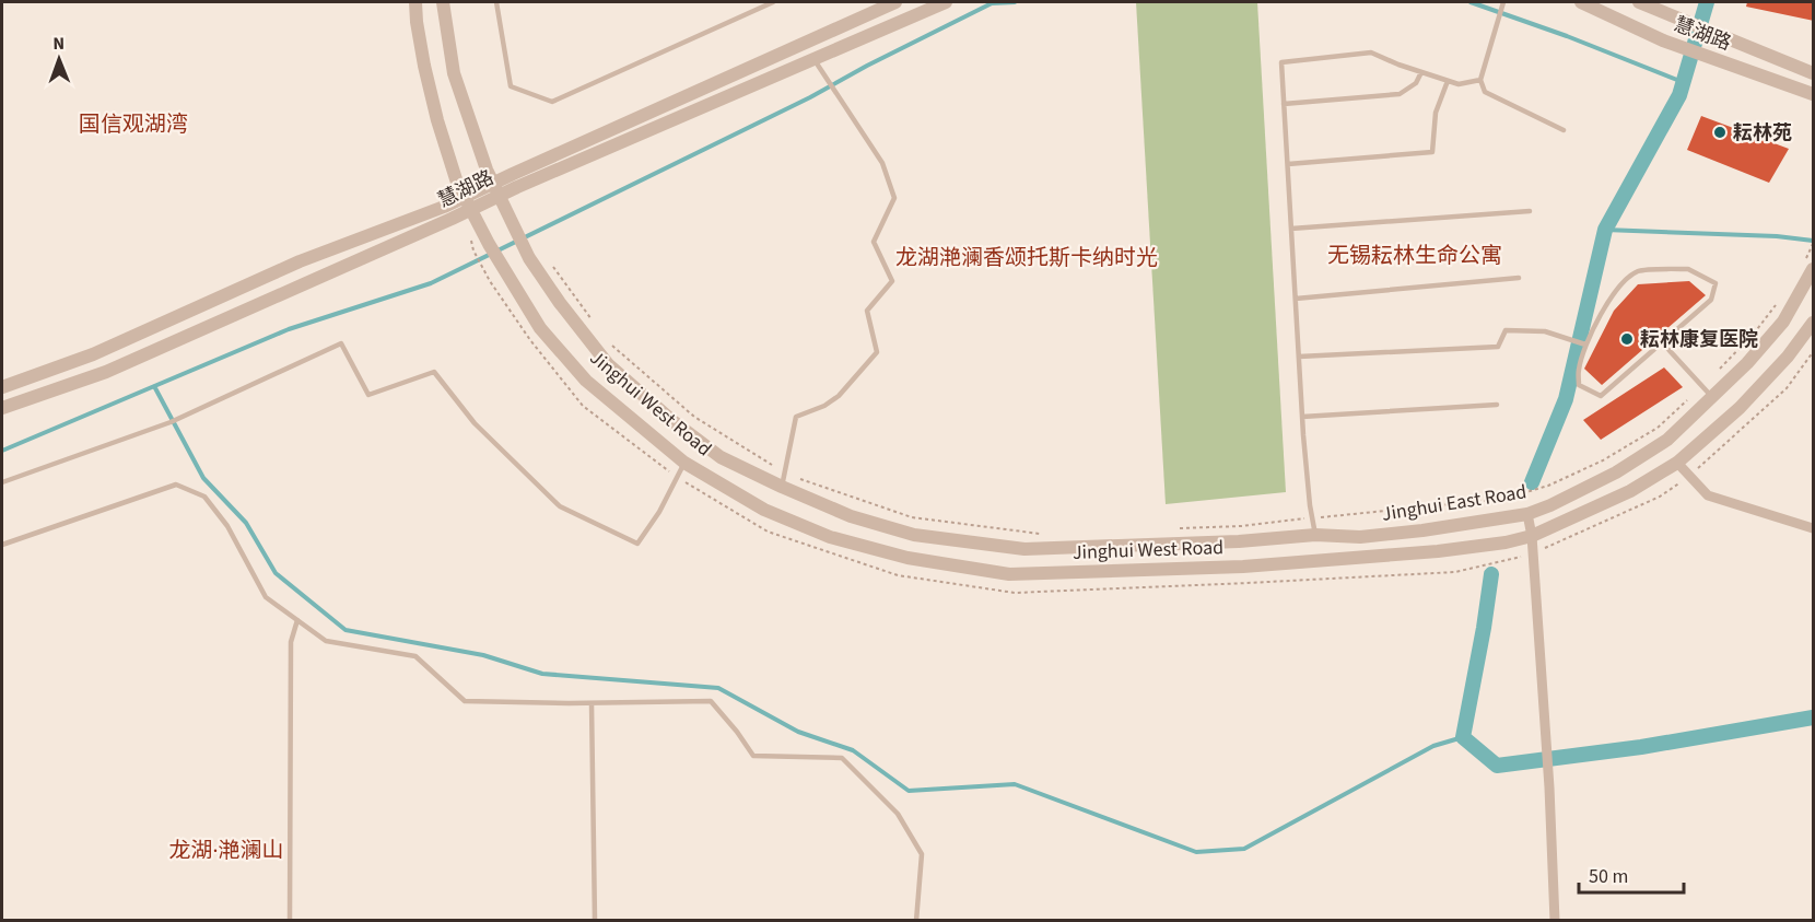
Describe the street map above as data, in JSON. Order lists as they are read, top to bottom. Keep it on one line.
{"streets":{"street":["慧湖路","Jinghui West Road","Jinghui East Road"]},"crossings":[["慧湖路","Jinghui West Road"],["Jinghui West Road","Jinghui East Road"]],"districts":["国信观湖湾","无锡耘林生命公寓","龙湖滟澜香颂托斯卡纳时光","龙湖·滟澜山"],"places":["耘林苑","耘林康复医院"],"scale_bar":"50 m","north":"top"}
